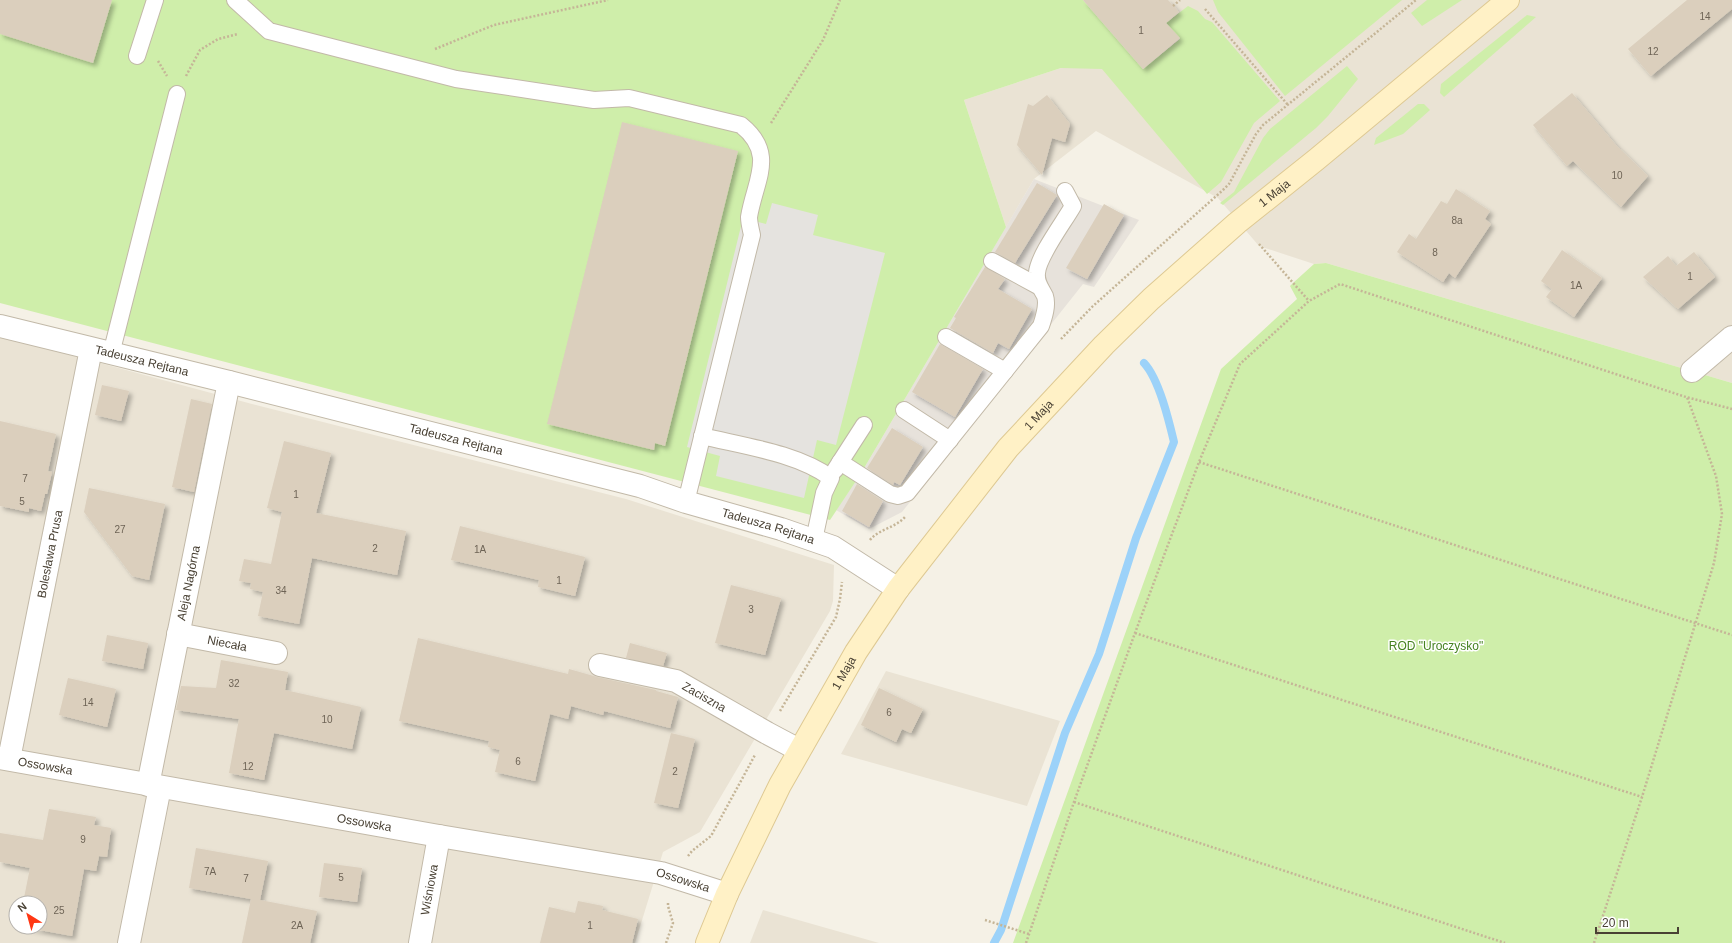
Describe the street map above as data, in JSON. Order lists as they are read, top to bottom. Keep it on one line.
{"streets":{"main road":["1 Maja"],"street":["Tadeusza Rejtana","Bolesława Prusa","Aleja Nagórna","Niecała","Zaciszna","Ossowska","Wiśniowa"]},"crossings":[["1 Maja","Tadeusza Rejtana"],["1 Maja","Zaciszna"],["1 Maja","Ossowska"],["Tadeusza Rejtana","Bolesława Prusa"],["Tadeusza Rejtana","Aleja Nagórna"],["Bolesława Prusa","Ossowska"],["Aleja Nagórna","Niecała"],["Aleja Nagórna","Ossowska"],["Ossowska","Wiśniowa"]],"parks":["ROD \"Uroczysko\""],"house_numbers":["14","1","12","10","8a","8","1","1A","7","1","5","27","2","1A","1","34","3","32","14","6","10","6","12","2","9","7A","5","7","25","2A","1"],"scale_bar":"20 m","north":"top left"}
